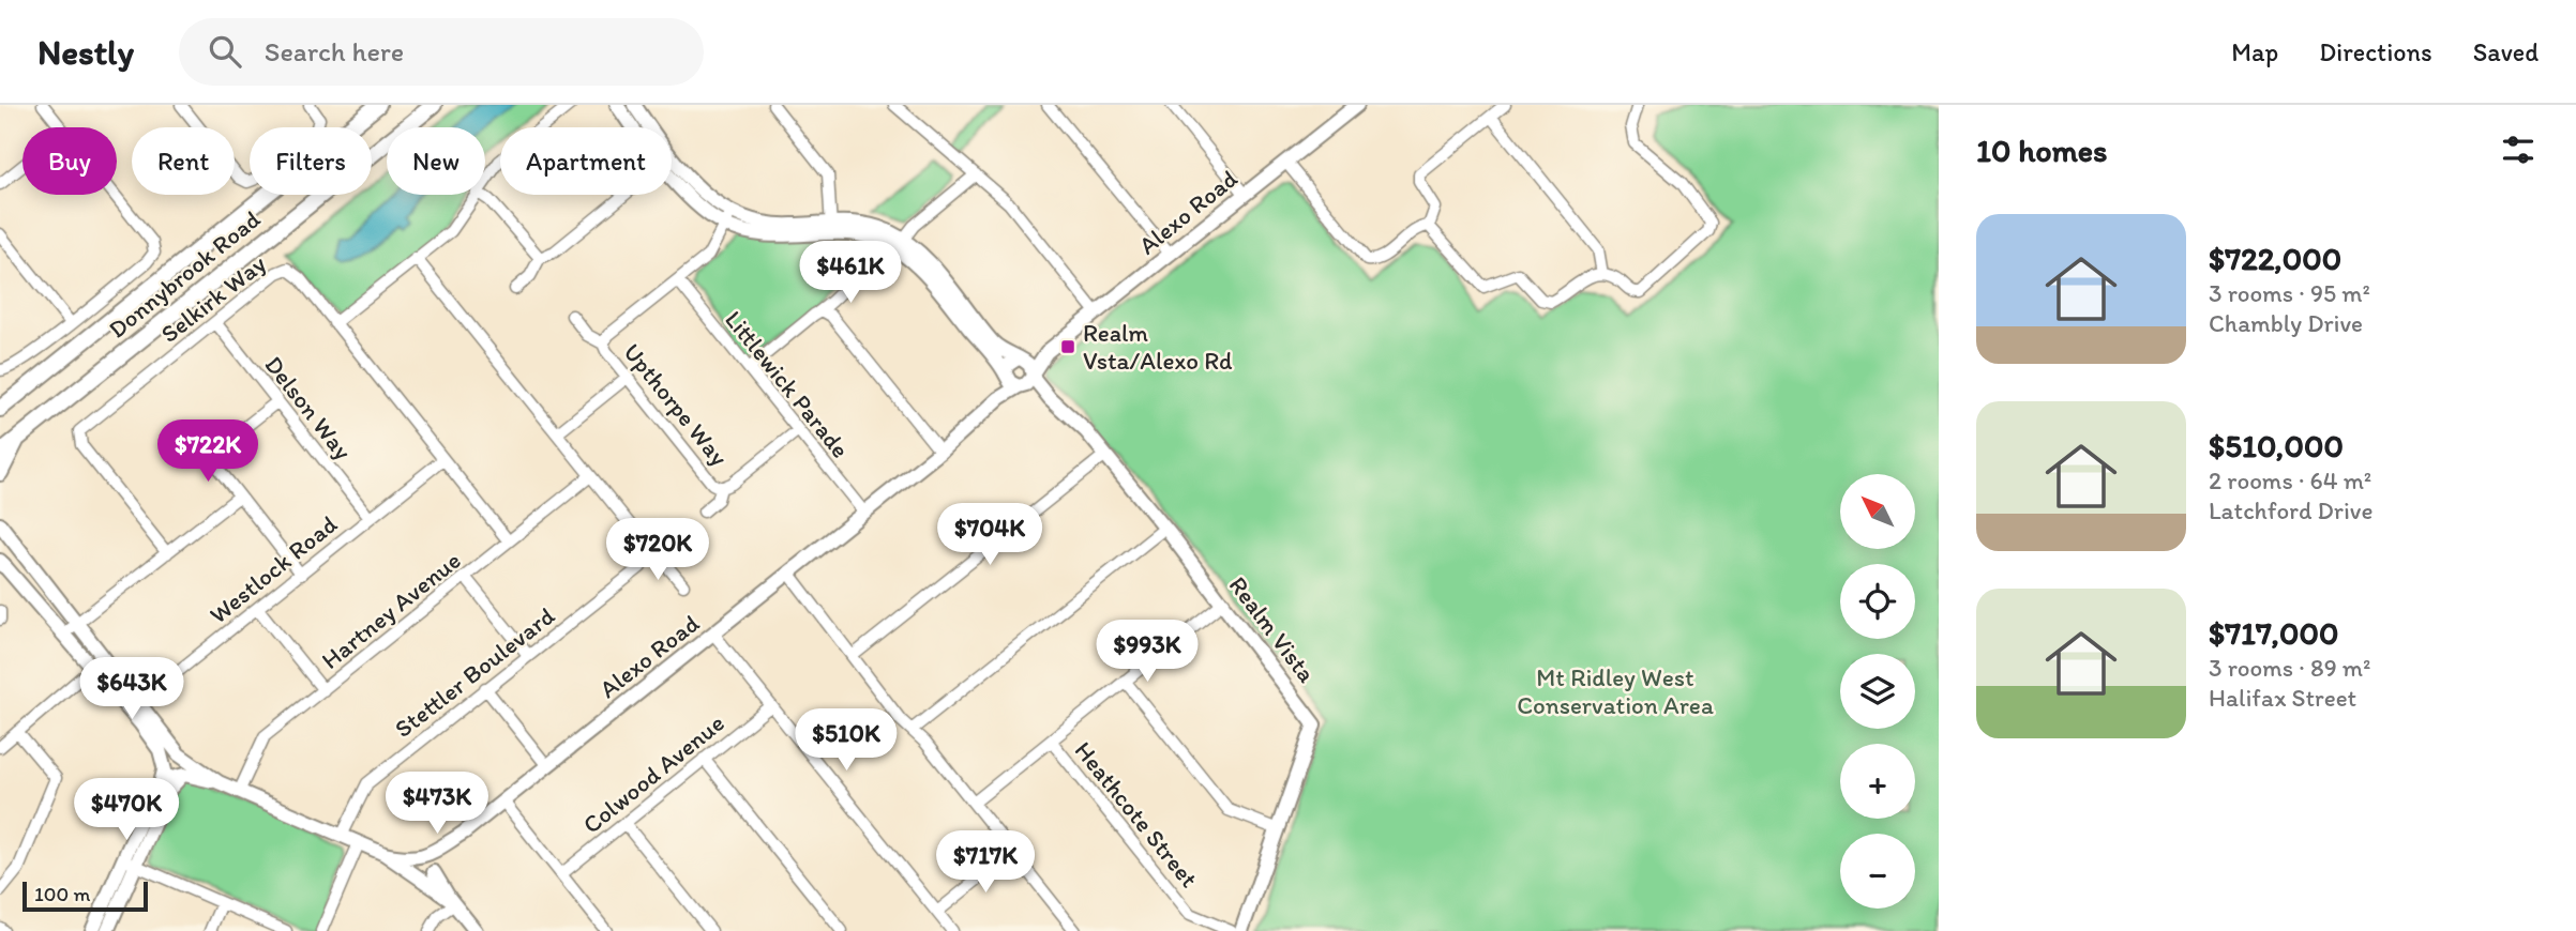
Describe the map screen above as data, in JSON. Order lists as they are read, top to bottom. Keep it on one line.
{"streets":{"main road":["Donnybrook Road"],"street":["Alexo Road","Selkirk Way","Littlewick Parade","Upthorpe Way","Delson Way","Westlock Road","Hartney Avenue","Realm Vista","Stettler Boulevard","Colwood Avenue","Heathcote Street"]},"crossings":[["Alexo Road","Littlewick Parade"],["Alexo Road","Realm Vista"],["Selkirk Way","Delson Way"],["Selkirk Way","Westlock Road"],["Selkirk Way","Hartney Avenue"],["Littlewick Parade","Upthorpe Way"],["Delson Way","Westlock Road"]],"parks":["Mt Ridley West Conservation Area"],"places":{"transit":["Realm Vsta/Alexo Rd"]},"scale_bar":"100 m","north":"top left","page":{"header":"Nestly","search":"Search here","nav":["Map","Directions","Saved"],"heading":"10 homes","chip":["Buy","Rent","Filters","New","Apartment"],"list":[{"name":"$722,000","note":"3 rooms · 95 m² · Chambly Drive"},{"name":"$510,000","note":"2 rooms · 64 m² · Latchford Drive"},{"name":"$717,000","note":"3 rooms · 89 m² · Halifax Street"}],"price":["$461K","$722K","$704K","$720K","$993K","$643K","$510K","$473K","$470K","$717K"],"map_buttons":["+","−"],"scale":"100 m"}}
